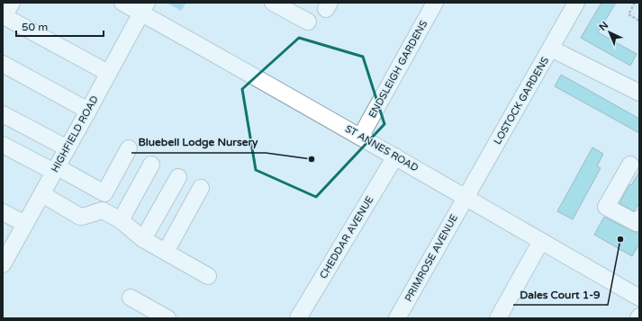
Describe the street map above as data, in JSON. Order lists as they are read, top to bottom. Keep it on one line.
{"streets":{"street":["ENDSLEIGH GARDENS","LOSTOCK GARDENS","HIGHFIELD ROAD","ST ANNES ROAD","CHEDDAR AVENUE","PRIMROSE AVENUE"]},"crossings":[["ENDSLEIGH GARDENS","ST ANNES ROAD"],["LOSTOCK GARDENS","ST ANNES ROAD"],["LOSTOCK GARDENS","PRIMROSE AVENUE"],["HIGHFIELD ROAD","ST ANNES ROAD"],["ST ANNES ROAD","CHEDDAR AVENUE"],["ST ANNES ROAD","PRIMROSE AVENUE"]],"places":["Bluebell Lodge Nursery","Dales Court 1-9"],"scale_bar":"50 m","north":"top left"}
